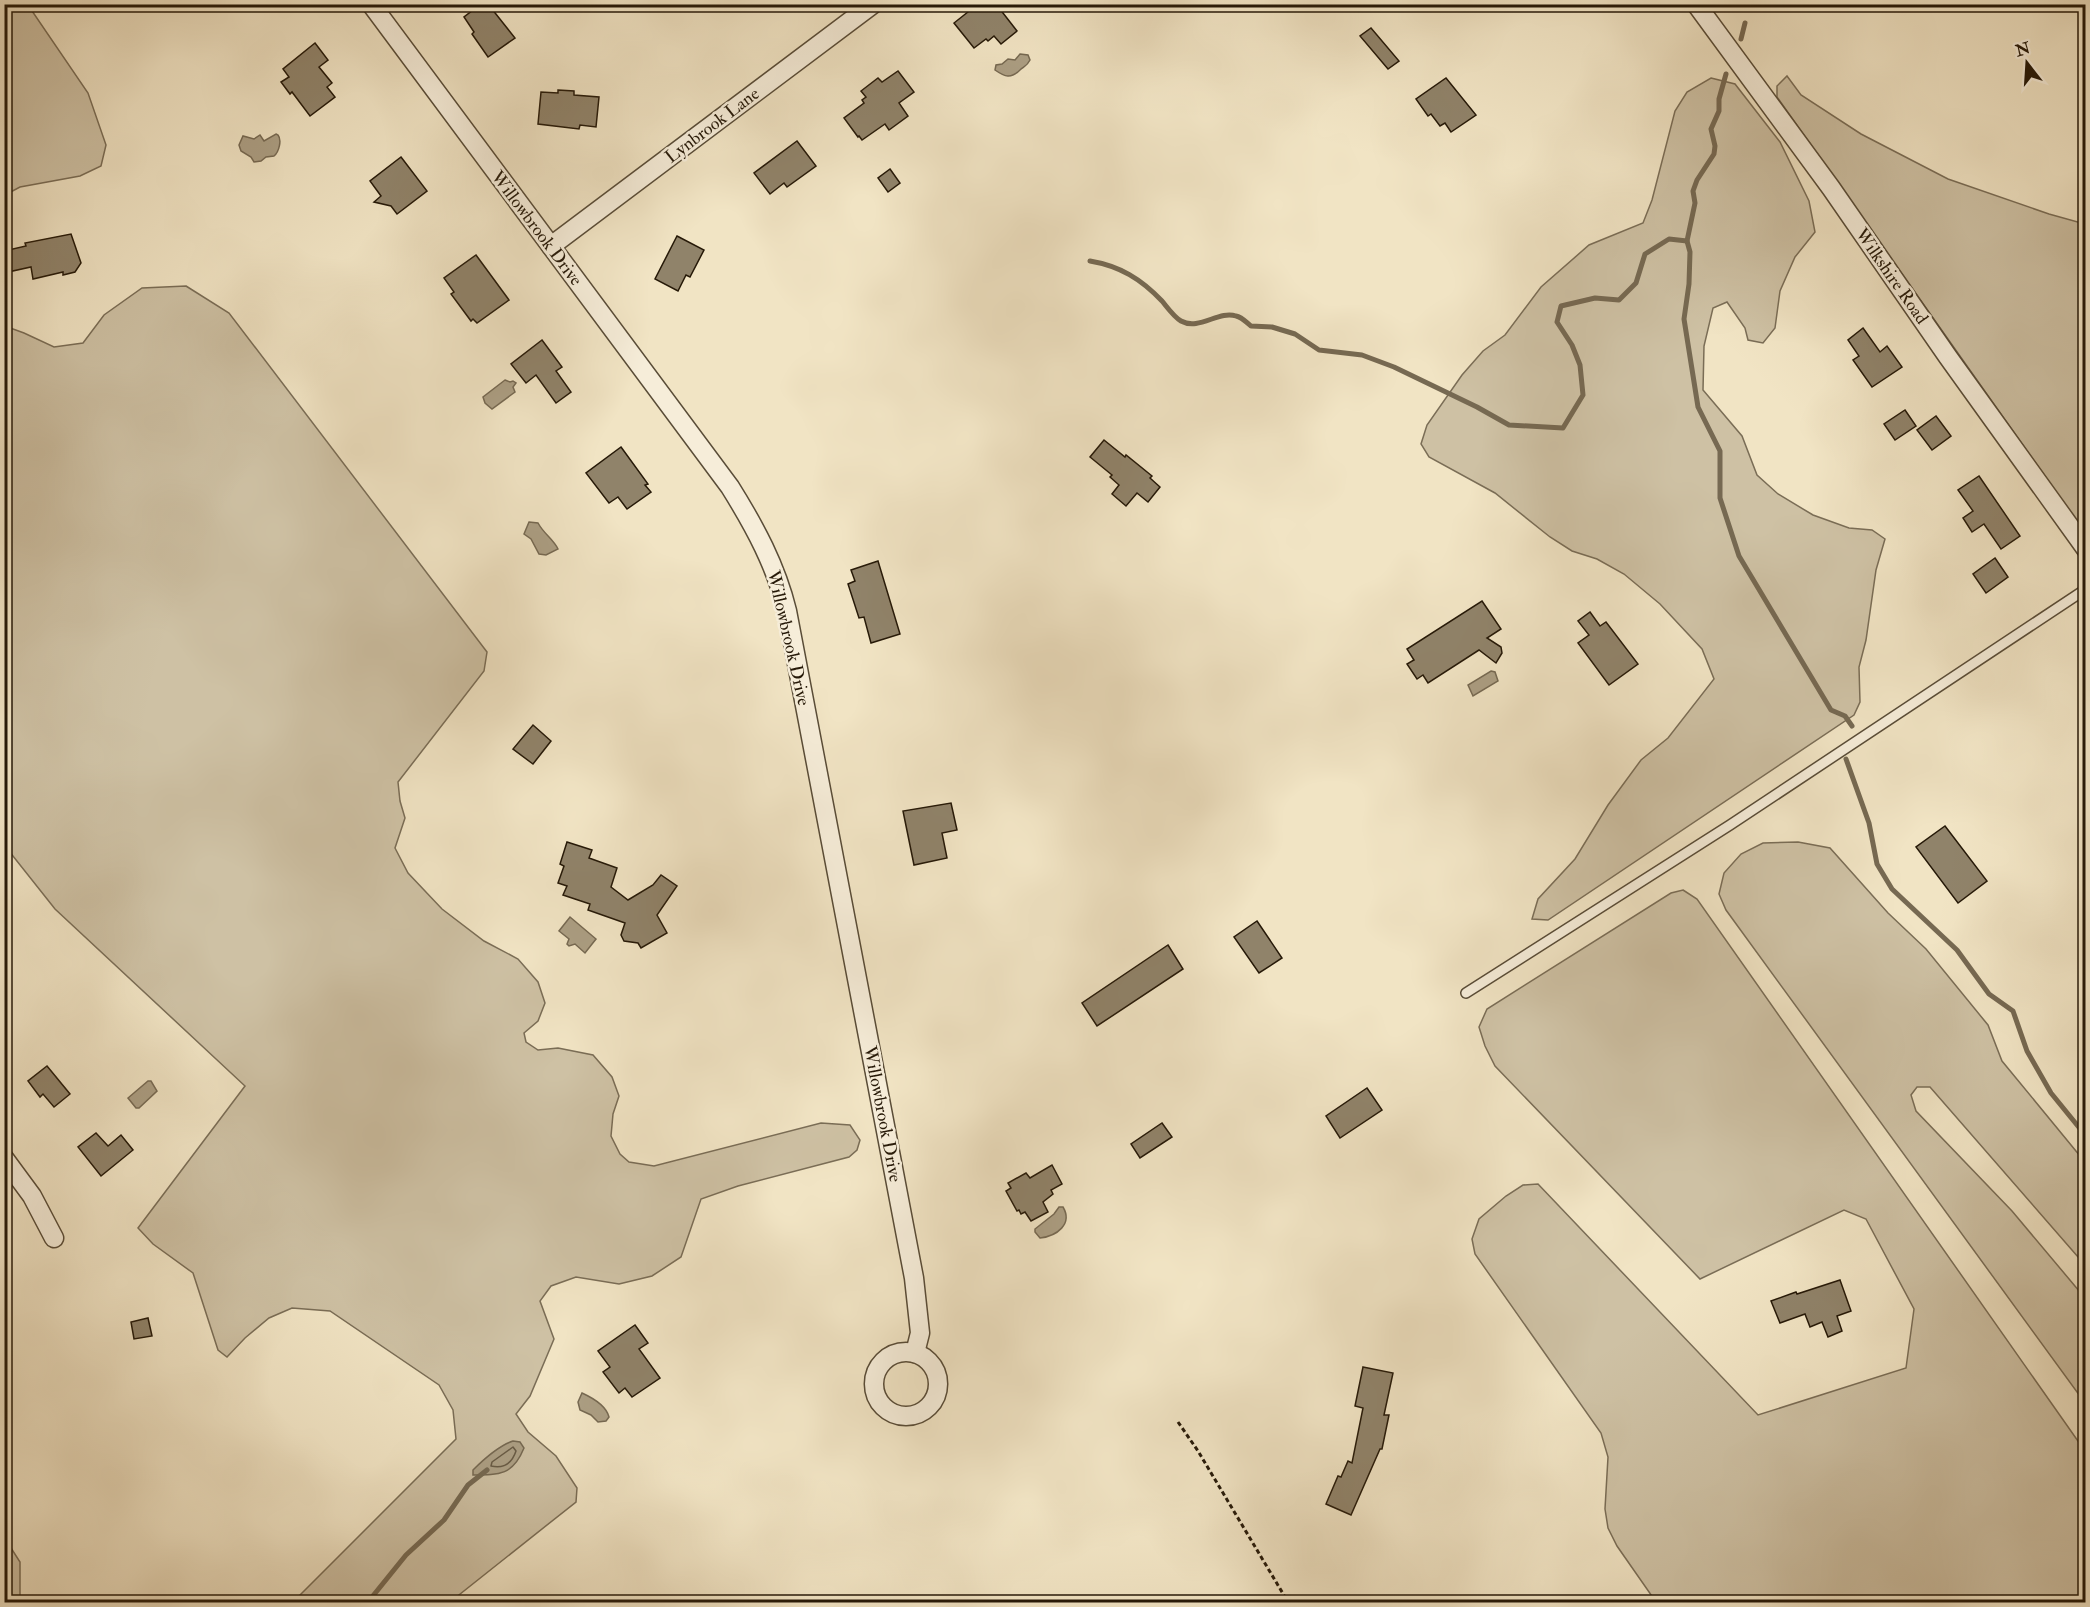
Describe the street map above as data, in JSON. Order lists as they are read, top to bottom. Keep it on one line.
{"streets":{"street":["Lynbrook Lane","Willowbrook Drive","Wilkshire Road"]},"crossings":[["Lynbrook Lane","Willowbrook Drive"]],"north":"top"}
